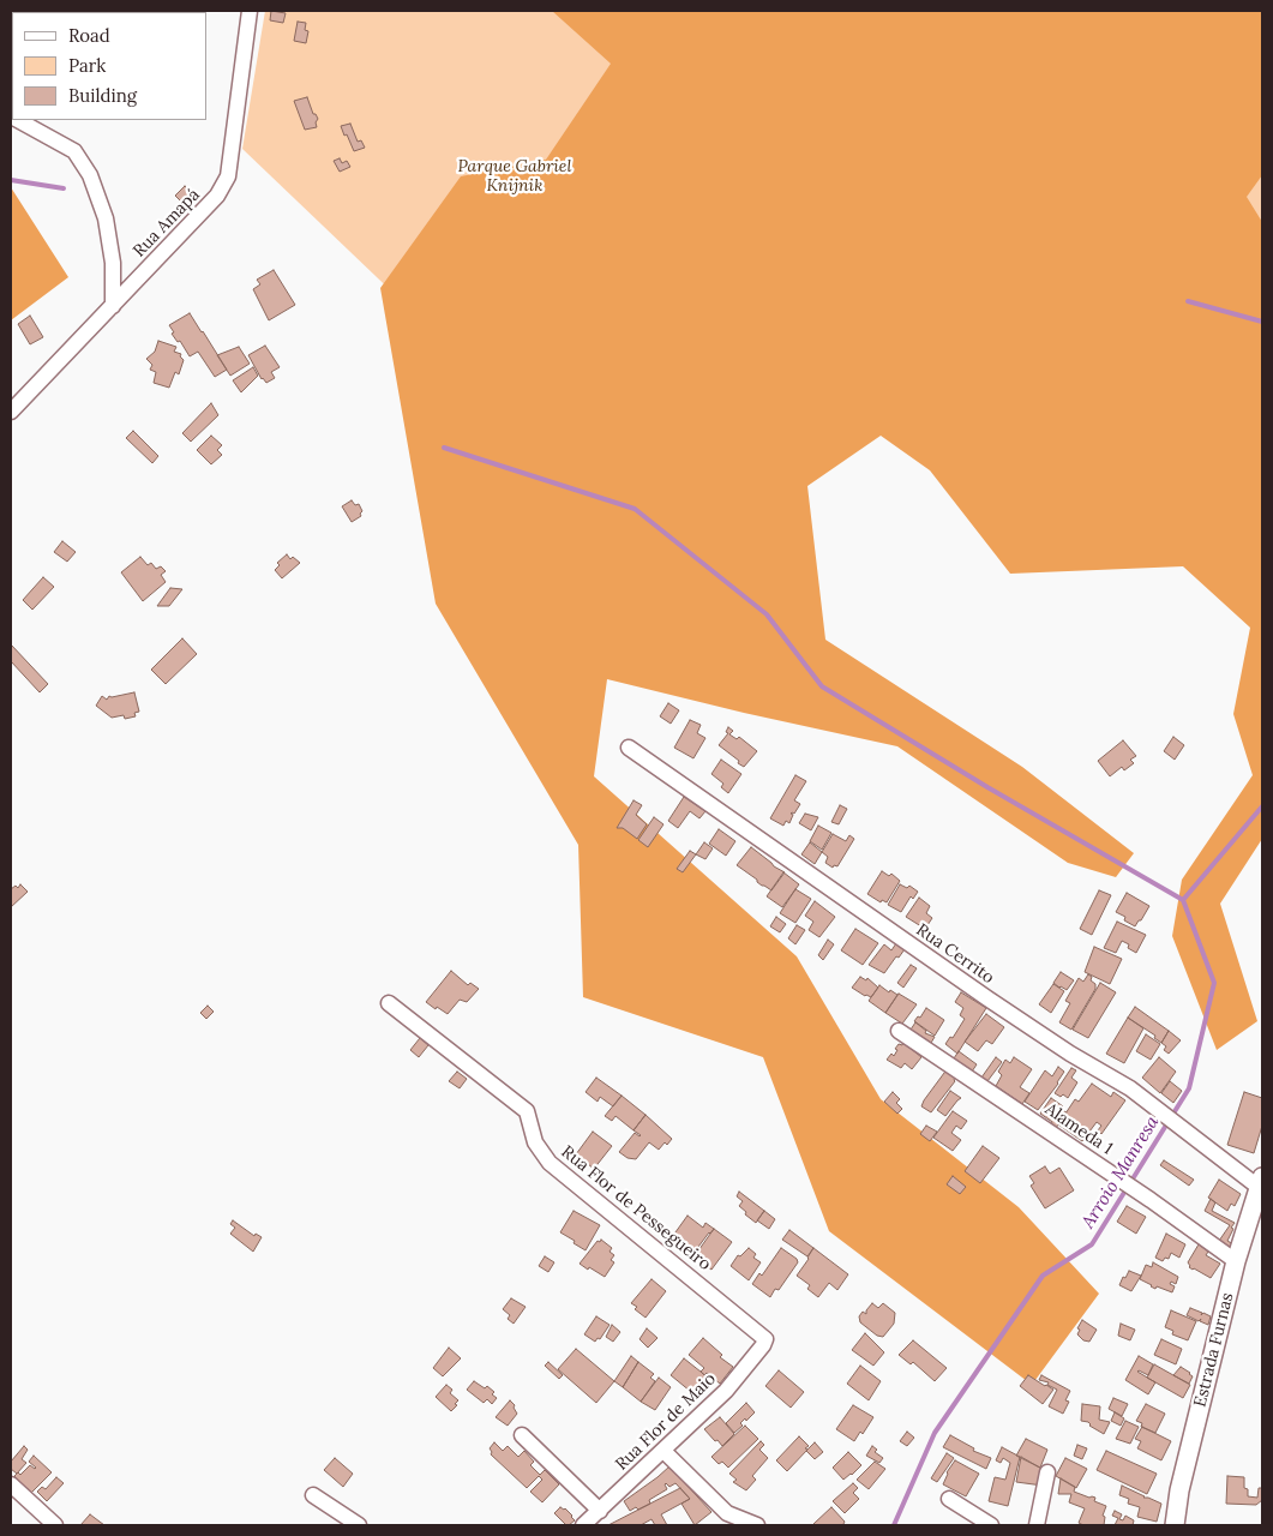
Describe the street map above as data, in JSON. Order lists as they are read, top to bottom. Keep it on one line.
{"streets":{"street":["Rua Amapá","Rua Cerrito","Alameda 1","Rua Flor de Pessegueiro","Estrada Furnas","Rua Flor de Maio"]},"crossings":[["Rua Cerrito","Estrada Furnas"],["Alameda 1","Estrada Furnas"],["Rua Flor de Pessegueiro","Rua Flor de Maio"]],"water":["Arroio Manresa"],"parks":["Parque Gabriel Knijnik"],"legend":["Road","Park","Building"]}
